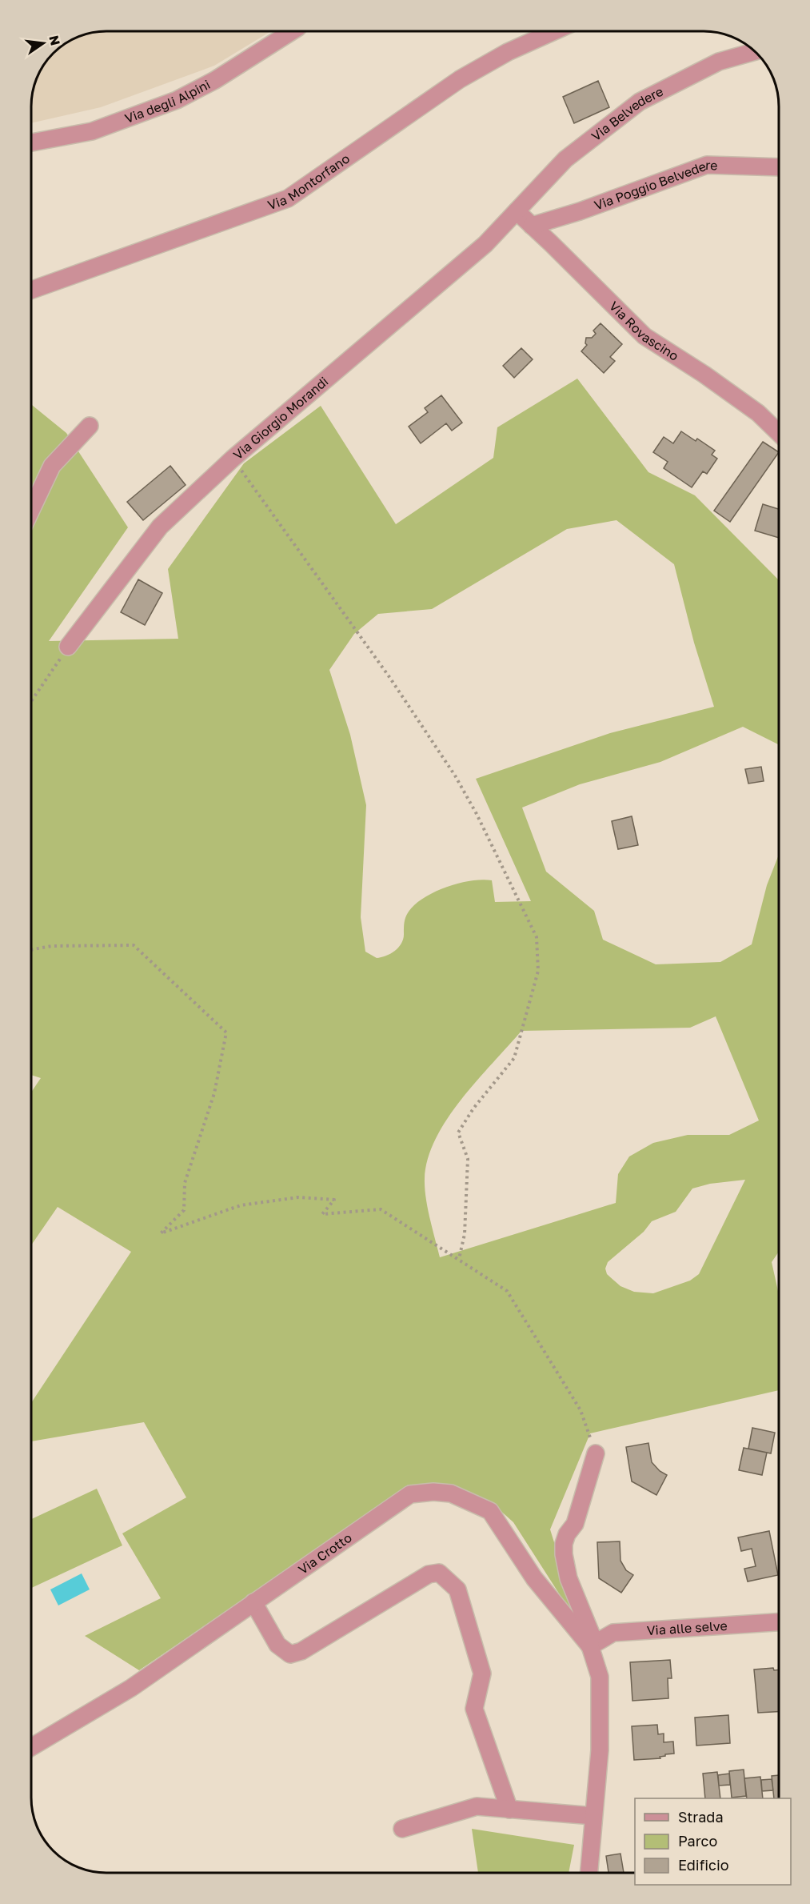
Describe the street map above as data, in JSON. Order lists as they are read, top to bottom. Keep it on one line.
{"streets":{"street":["Via degli Alpini","Via Belvedere","Via Montorfano","Via Poggio Belvedere","Via Rovascino","Via Giorgio Morandi","Via Crotto","Via alle selve"]},"crossings":[["Via Belvedere","Via Rovascino"],["Via Belvedere","Via Giorgio Morandi"],["Via Poggio Belvedere","Via Rovascino"],["Via Rovascino","Via Giorgio Morandi"],["Via Crotto","Via alle selve"]],"legend":["Strada","Parco","Edificio"],"north":"right"}
